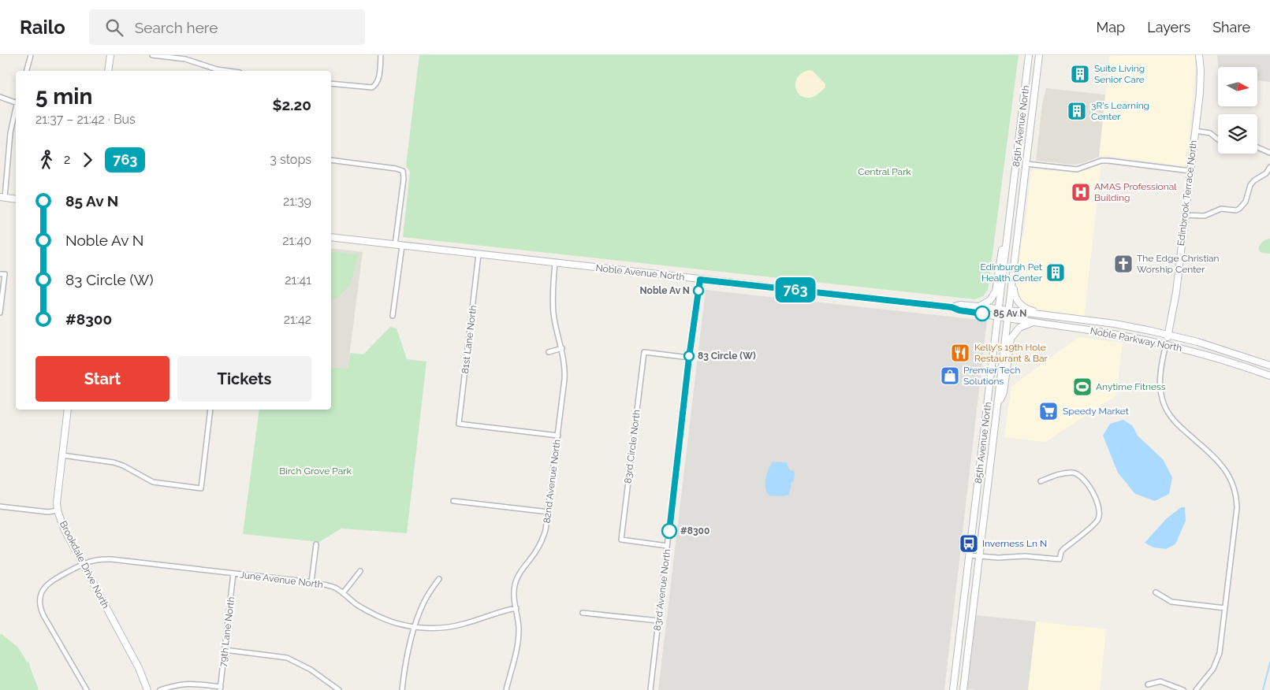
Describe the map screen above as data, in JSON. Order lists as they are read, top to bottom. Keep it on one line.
{"streets":{"main road":["85th Avenue North","Edinbrook Terrace North","Noble Avenue North","Noble Parkway North","Brookdale Drive North"],"street":["81st Lane North","83rd Circle North","82nd Avenue North","June Avenue North","83rd Avenue North","79th Lane North"]},"crossings":[["85th Avenue North","Noble Avenue North"],["85th Avenue North","Noble Parkway North"],["Edinbrook Terrace North","Noble Parkway North"],["Noble Avenue North","81st Lane North"],["Noble Avenue North","Noble Parkway North"],["Noble Avenue North","82nd Avenue North"],["Noble Avenue North","83rd Avenue North"],["81st Lane North","82nd Avenue North"],["83rd Circle North","83rd Avenue North"],["82nd Avenue North","June Avenue North"],["Brookdale Drive North","June Avenue North"],["June Avenue North","79th Lane North"]],"parks":["Central Park","Birch Grove Park"],"places":{"building":["Suite Living Senior Care","3R's Learning Center","Edinburgh Pet Health Center"],"hospital":["AMAS Professional Building"],"church":["The Edge Christian Worship Center"],"other":["Noble Av N","85 Av N","83 Circle (W)","#8300"],"restaurant":["Kelly's 19th Hole Restaurant & Bar"],"shop":["Premier Tech Solutions"],"sports":["Anytime Fitness"],"supermarket":["Speedy Market"],"bus stop":["Inverness Ln N"]},"lines":["bus line 763"],"north":"right","page":{"header":"Railo","search":"Search here","nav":["Map","Layers","Share"],"on_map":"763","heading":["5 min","21:37 – 21:42 · Bus","$2.20"],"legs":["2","763","3 stops"],"list":[{"name":"85 Av N","value":"21:39"},{"name":"Noble Av N","value":"21:40"},{"name":"83 Circle (W)","value":"21:41"},{"name":"#8300","value":"21:42"}],"buttons":["Start","Tickets"]}}
